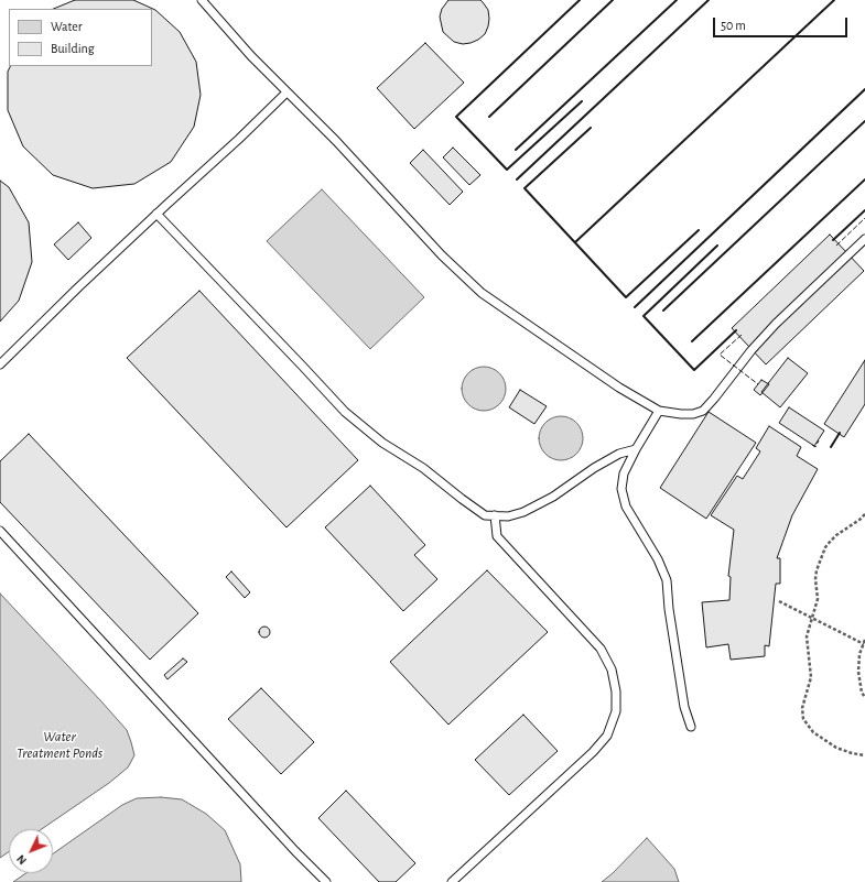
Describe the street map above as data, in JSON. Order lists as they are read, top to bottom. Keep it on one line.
{"water":["Water Treatment Ponds"],"legend":["Water","Building"],"scale_bar":"50 m","north":"bottom left"}
